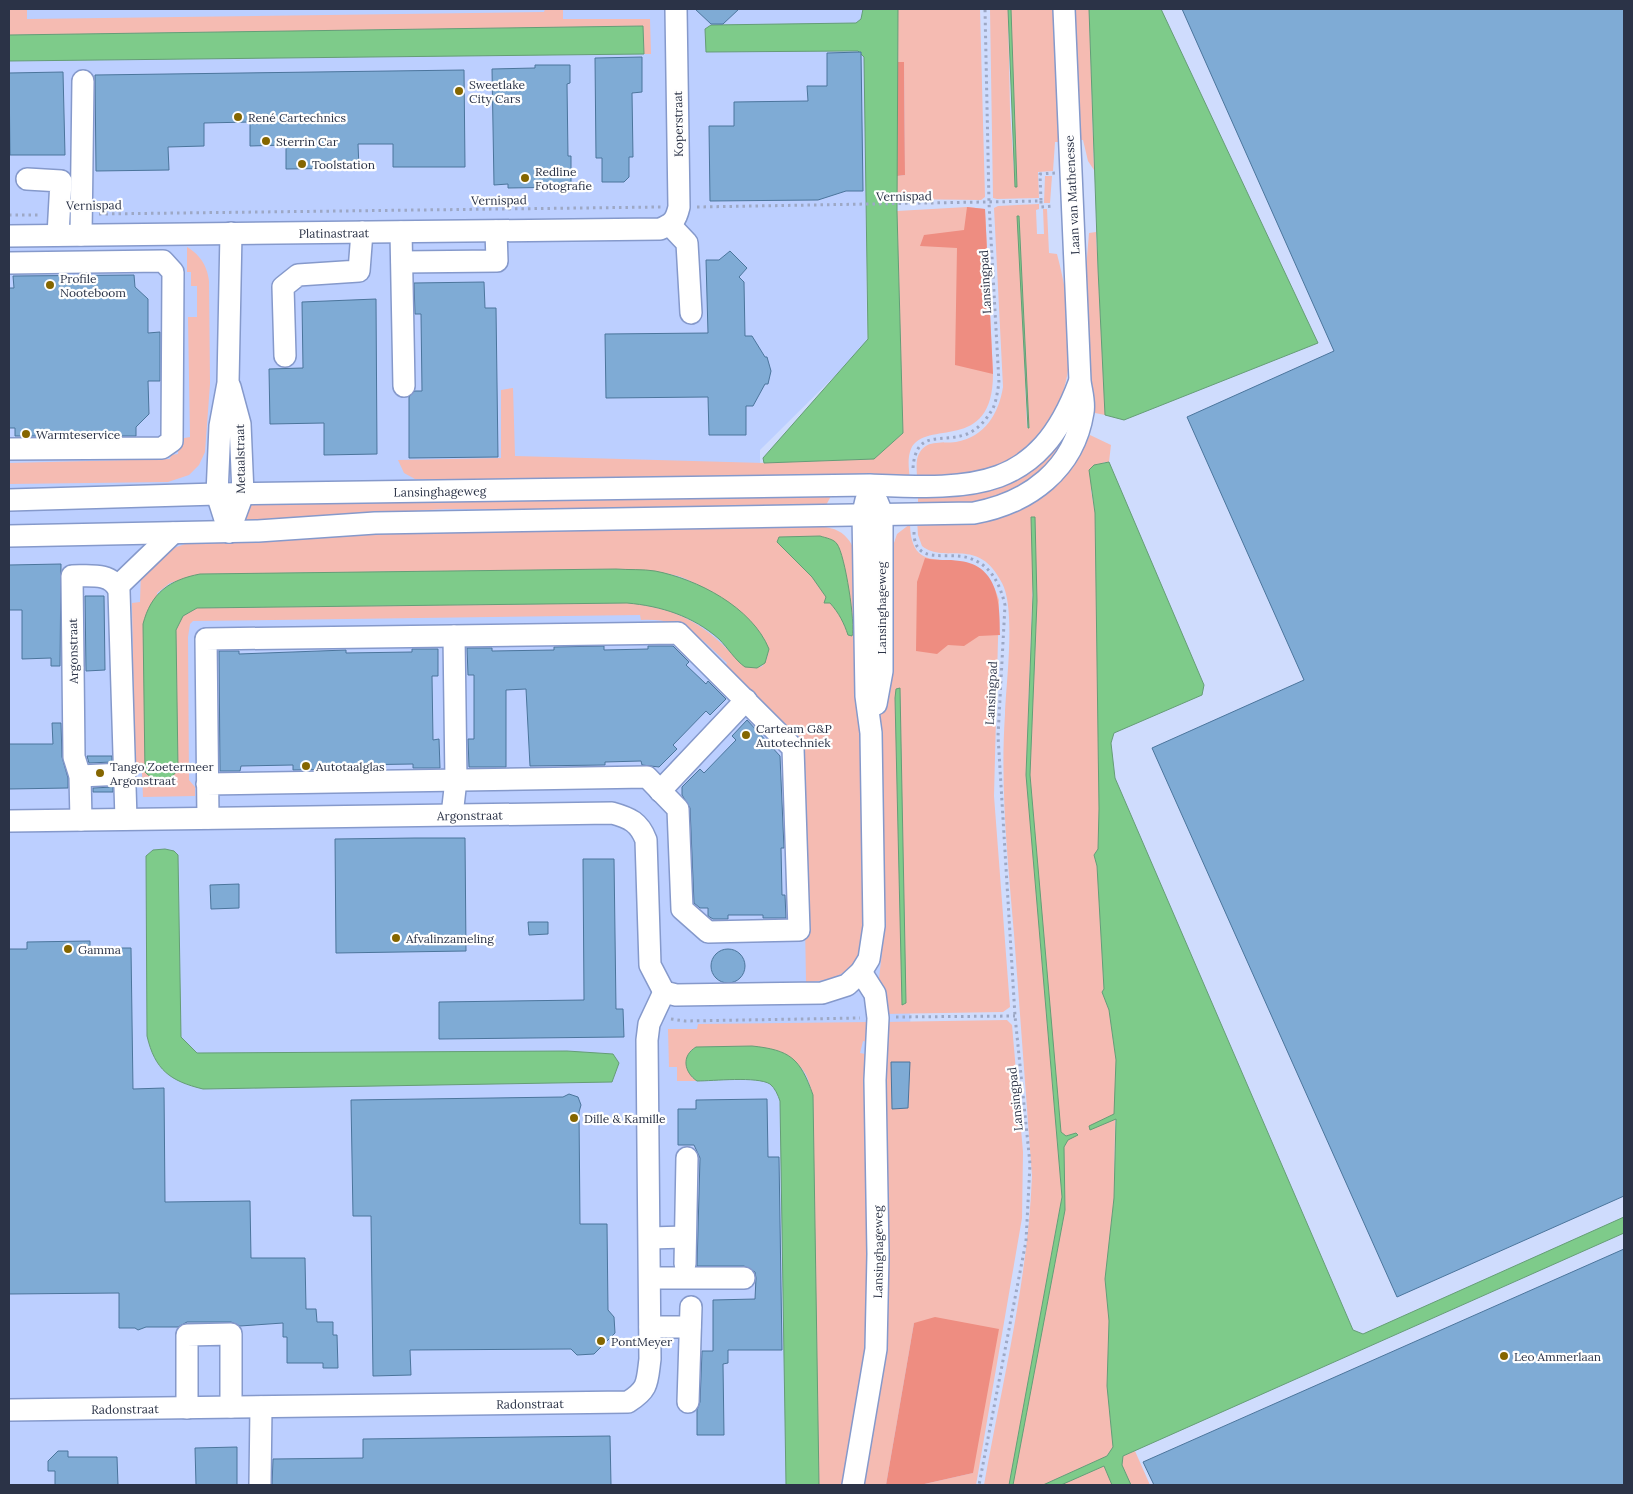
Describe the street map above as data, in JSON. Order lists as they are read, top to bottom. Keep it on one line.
{"streets":{"street":["Koperstraat","Laan van Mathenesse","Platinastraat","Metaalstraat","Lansinghageweg","Argonstraat","Radonstraat"],"path":["Vernispad","Lansingpad"]},"crossings":[["Koperstraat","Vernispad"],["Koperstraat","Platinastraat"],["Laan van Mathenesse","Lansingpad"],["Laan van Mathenesse","Lansinghageweg"],["Vernispad","Platinastraat"],["Vernispad","Lansingpad"],["Platinastraat","Metaalstraat"],["Metaalstraat","Lansinghageweg"],["Lansinghageweg","Argonstraat"],["Lansinghageweg","Radonstraat"],["Argonstraat","Radonstraat"]],"places":["Sweetlake City Cars","René Cartechnics","Sterrin Car","Toolstation","Redline Fotografie","Profile Nooteboom","Warmteservice","Carteam G&P Autotechniek","Autotaalglas","Tango Zoetermeer Argonstraat","Afvalinzameling","Gamma","Dille & Kamille","PontMeyer","Leo Ammerlaan"]}
